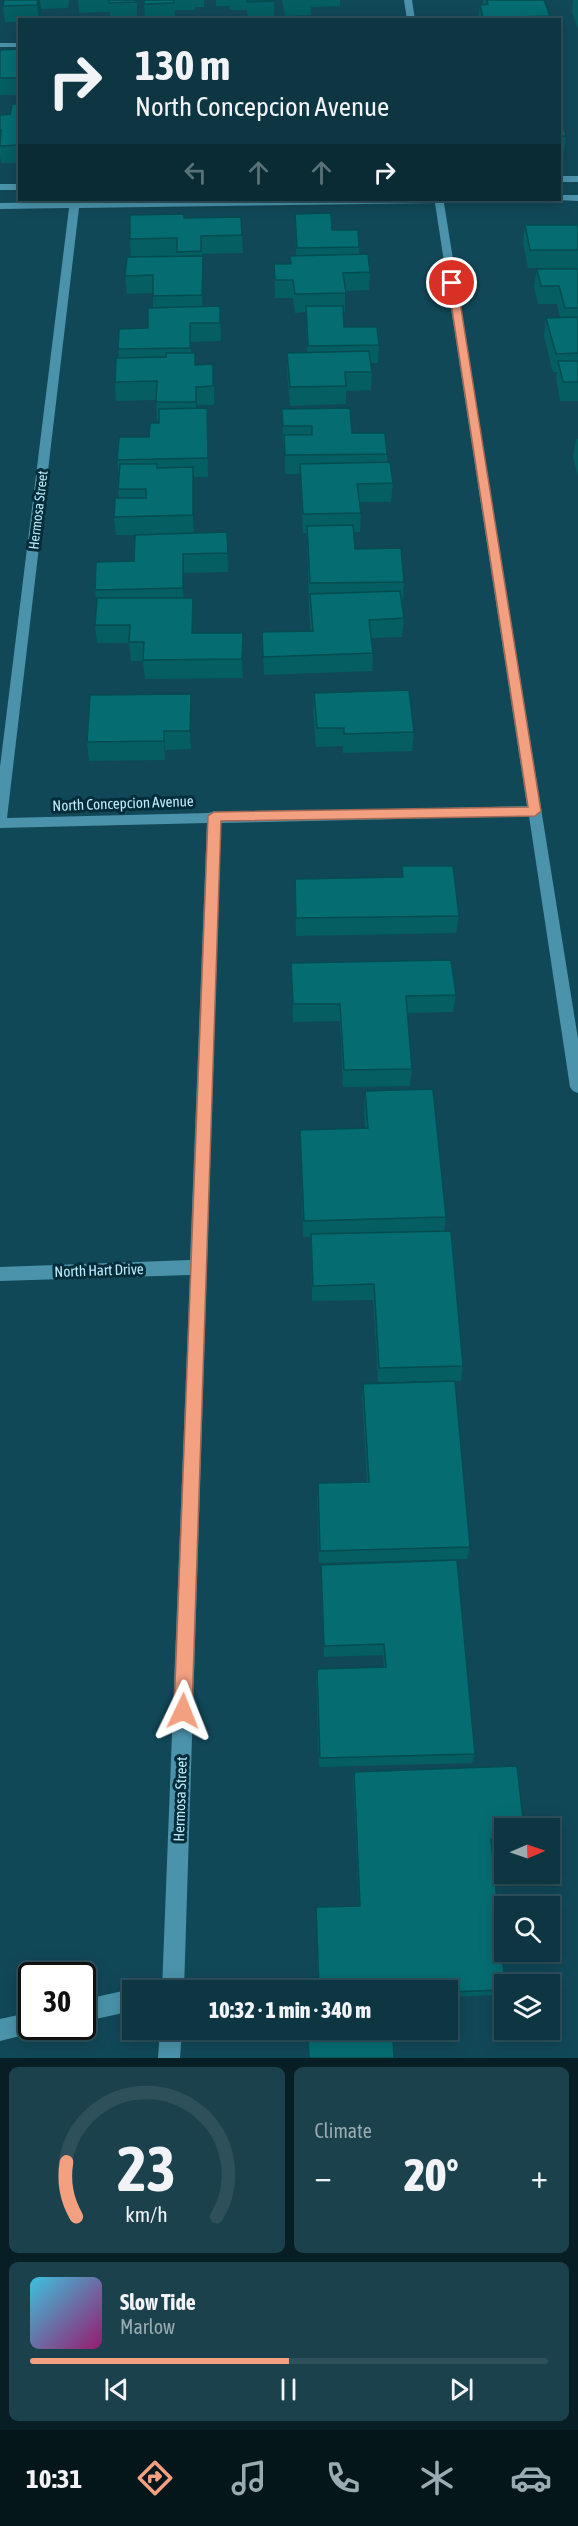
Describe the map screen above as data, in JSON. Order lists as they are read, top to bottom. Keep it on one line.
{"streets":{"street":["Hermosa Street","North Concepcion Avenue","North Hart Drive"]},"crossings":[["Hermosa Street","North Concepcion Avenue"],["Hermosa Street","North Hart Drive"]],"north":"right","page":{"turn":["130 m","North Concepcion Avenue"],"limit":"30","trip":"10:32 · 1 min · 340 m","tile":"Climate","heat":["−","20°","+"],"song":["Slow Tide","Marlow"],"tabs":"10:31","gauge":["23","km/h"]}}
